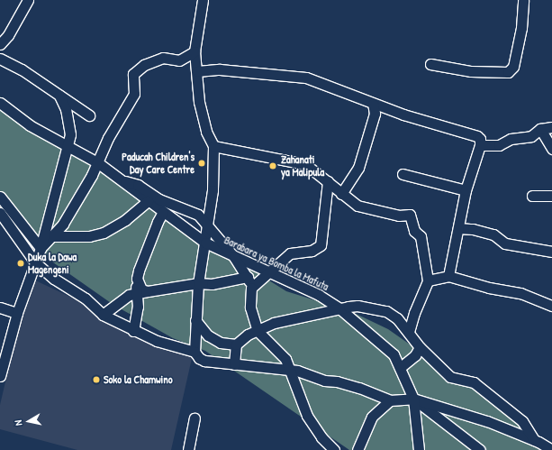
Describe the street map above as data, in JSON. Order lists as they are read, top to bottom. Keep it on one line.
{"streets":{"street":["Barabara ya Bomba la Mafuta"]},"places":["Paducah Children's Day Care Centre","Zahanati ya Malipula","Duka la Dawa Magengeni","Soko la Chamwino"],"north":"left"}
